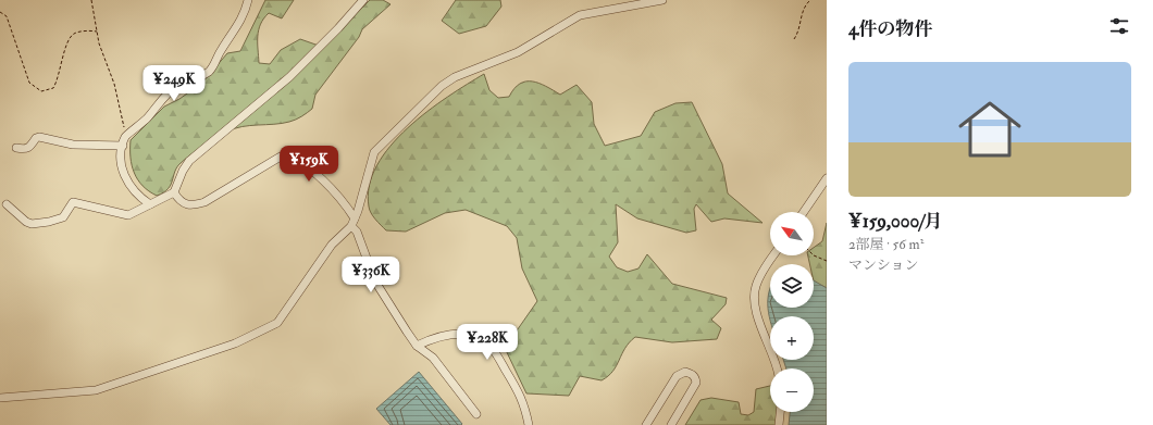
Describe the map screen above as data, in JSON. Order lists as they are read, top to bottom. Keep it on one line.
{"north":"top left","page":{"heading":"4件の物件","list":[{"name":"¥159,000/月","note":"2部屋 · 56 m² · マンション"}],"price":["¥249K","¥159K","¥336K","¥228K"],"map_buttons":["+","−"]}}
